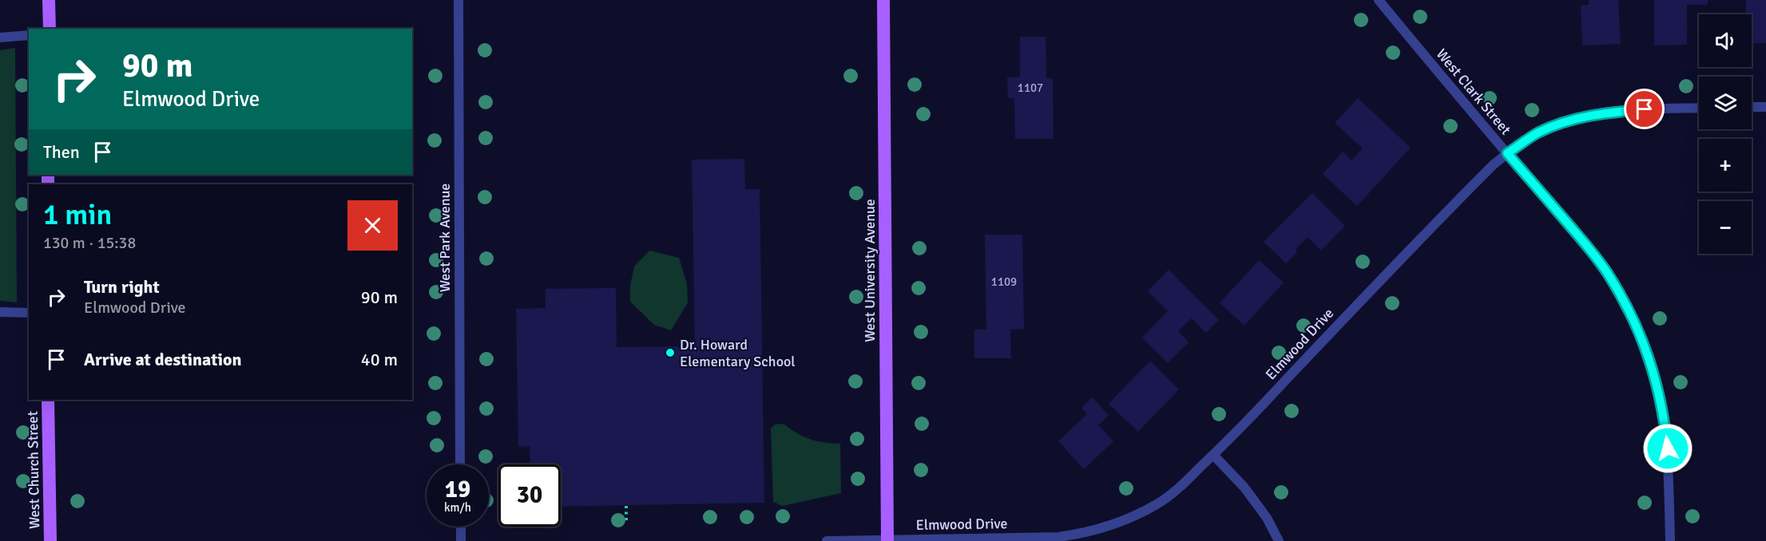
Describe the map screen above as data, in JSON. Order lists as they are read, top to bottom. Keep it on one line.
{"streets":{"main road":["West University Avenue","West Church Street"],"street":["West Clark Street","West Park Avenue","Elmwood Drive"]},"crossings":[["West Clark Street","Elmwood Drive"],["West University Avenue","Elmwood Drive"]],"places":["Dr. Howard Elementary School"],"house_numbers":["1107","1109"],"page":{"map_buttons":["+","−"],"turn":["90 m","Elmwood Drive"],"then":"Then","heading":["1 min","130 m · 15:38"],"list":[{"name":"Turn right","note":"Elmwood Drive","value":"90 m"},{"name":"Arrive at destination","value":"40 m"}],"speed":"19 km/h","limit":"30"}}
